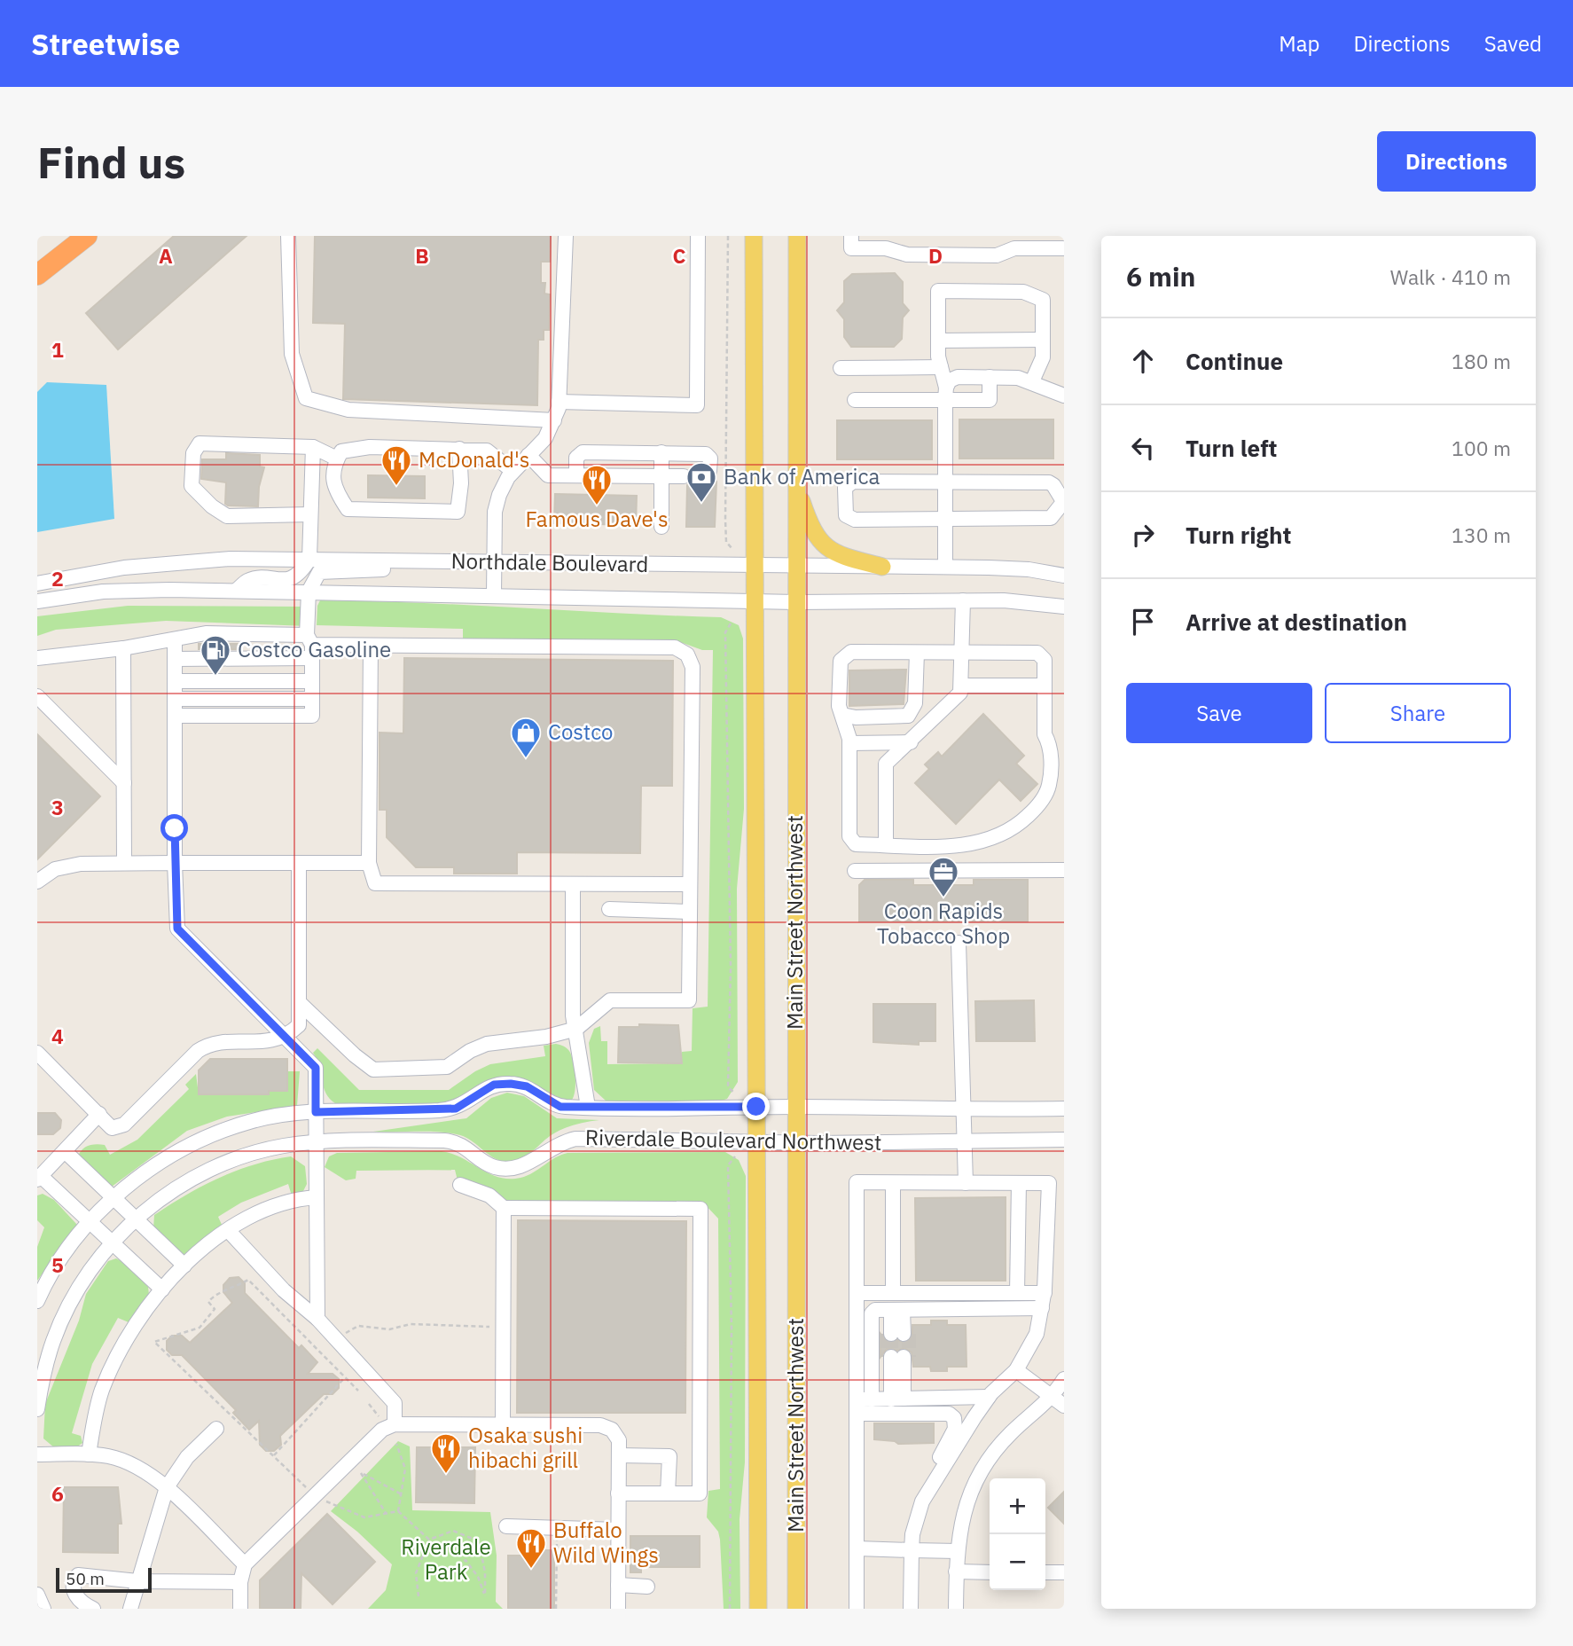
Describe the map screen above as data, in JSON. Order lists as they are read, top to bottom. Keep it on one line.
{"streets":{"main road":["Main Street Northwest"],"street":["Northdale Boulevard","Riverdale Boulevard Northwest"]},"crossings":[["Northdale Boulevard","Main Street Northwest"],["Main Street Northwest","Riverdale Boulevard Northwest"]],"parks":["Riverdale Park"],"places":{"restaurant":["McDonald's","Famous Dave's","Osaka sushi hibachi grill","Buffalo Wild Wings"],"bank":["Bank of America"],"fuel station":["Costco Gasoline"],"shop":["Costco"],"office":["Coon Rapids Tobacco Shop"]},"scale_bar":"50 m","page":{"header":"Streetwise","nav":["Map","Directions","Saved"],"buttons":["Directions",["Save","Share"]],"title":"Find us","heading":["6 min","Walk · 410 m"],"list":[["Continue","180 m"],["Turn left","100 m"],["Turn right","130 m"],"Arrive at destination"],"map_buttons":["+","−"],"scale":"50 m"},"grid":{"columns":["A","B","C","D"],"rows":["1","2","3","4","5","6"]}}
